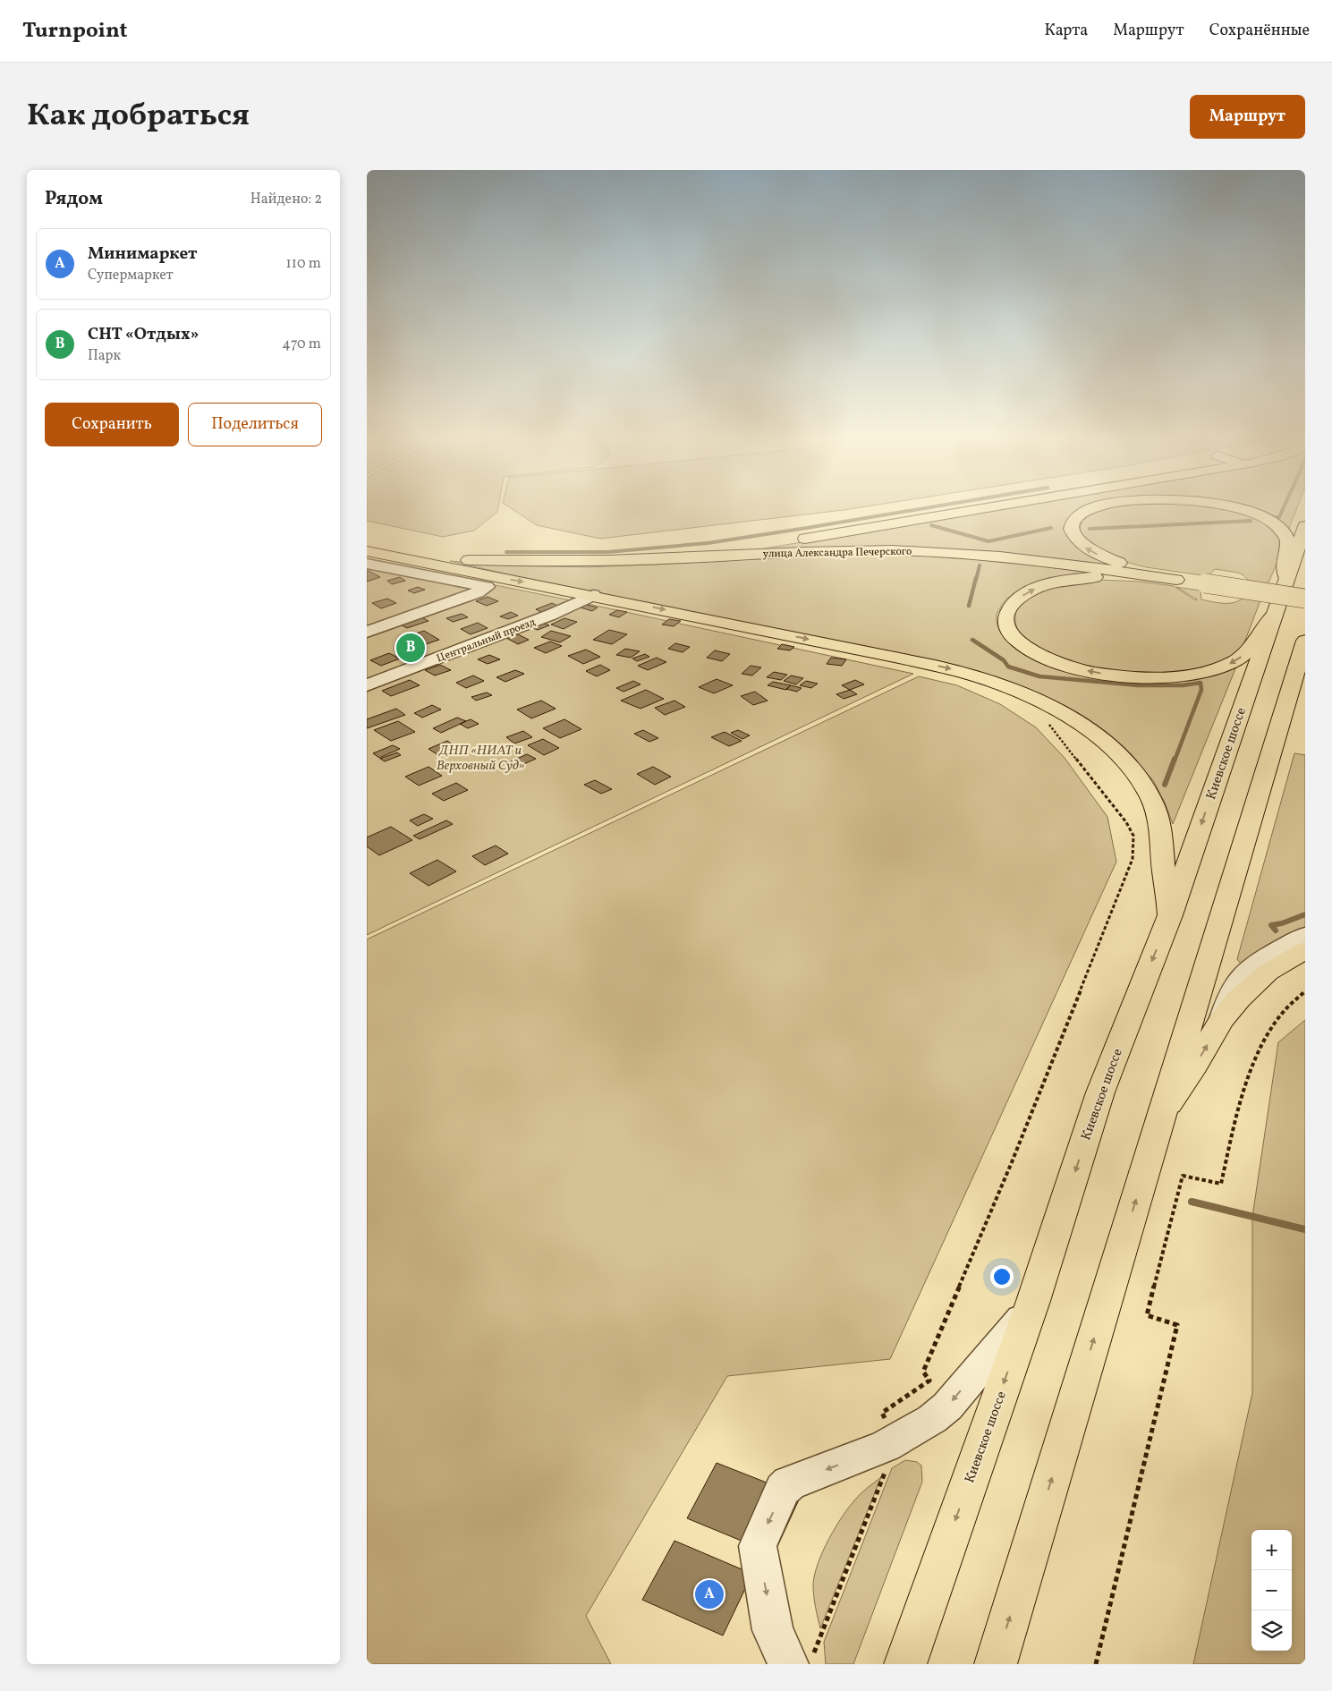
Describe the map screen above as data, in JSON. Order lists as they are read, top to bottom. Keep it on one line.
{"streets":{"main road":["улица Александра Печерского","Киевское шоссе"],"street":["Центральный проезд"]},"parks":["ДНП «НИАТ и Верховный Суд»"],"page":{"header":"Turnpoint","nav":["Карта","Маршрут","Сохранённые"],"title":"Как добраться","buttons":["Маршрут",["Сохранить","Поделиться"]],"heading":["Рядом","Найдено: 2"],"list":[{"mark":"A","name":"Минимаркет","note":"Супермаркет","value":"110 m"},{"mark":"B","name":"СНТ «Отдых»","note":"Парк","value":"470 m"}],"pins":["B","A"],"map_buttons":["+","−"]}}
